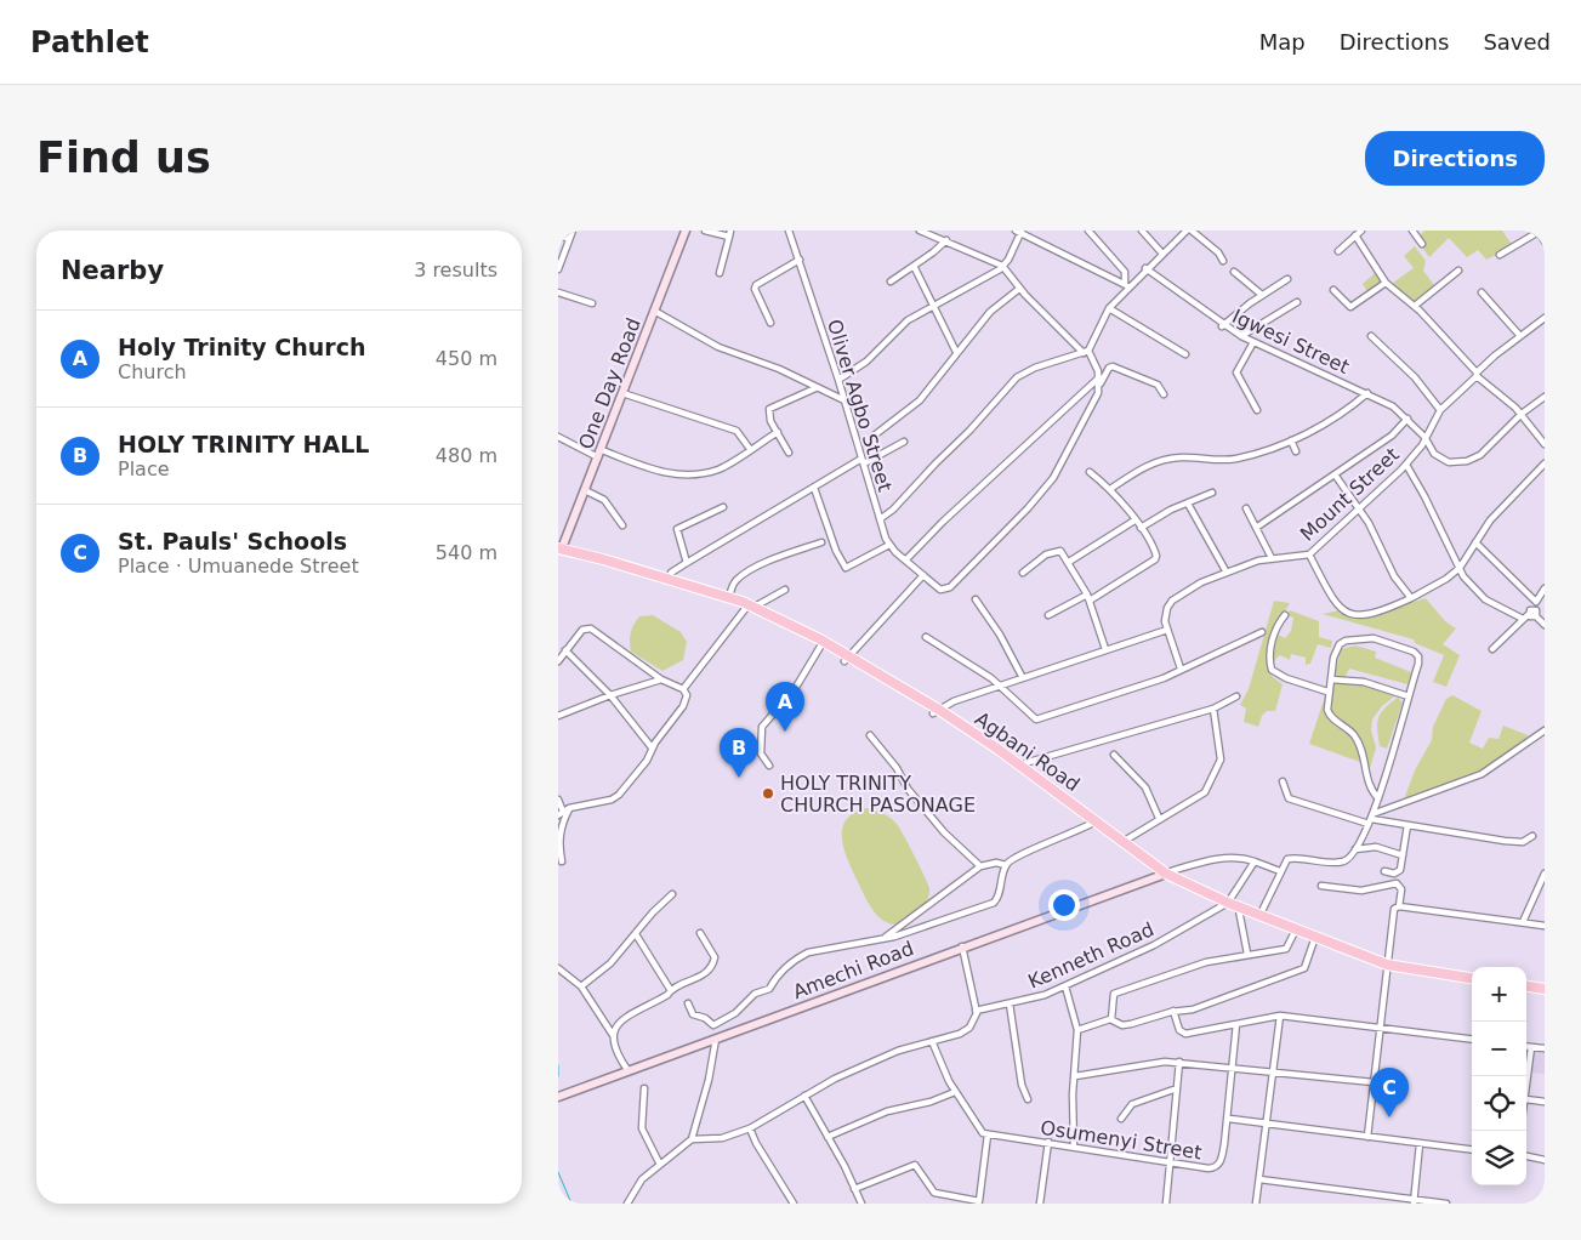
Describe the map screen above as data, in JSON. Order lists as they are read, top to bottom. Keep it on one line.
{"streets":{"main road":["One Day Road","Agbani Road","Amechi Road"],"street":["Igwesi Street","Oliver Agbo Street","Mount Street","Kenneth Road","Osumenyi Street"]},"crossings":[["Igwesi Street","Mount Street"],["One Day Road","Agbani Road"],["Agbani Road","Kenneth Road"],["Agbani Road","Amechi Road"]],"places":["HOLY TRINITY CHURCH PASONAGE"],"page":{"header":"Pathlet","nav":["Map","Directions","Saved"],"buttons":"Directions","title":"Find us","heading":["Nearby","3 results"],"list":[{"mark":"A","name":"Holy Trinity Church","note":"Church","value":"450 m"},{"mark":"B","name":"HOLY TRINITY HALL","note":"Place","value":"480 m"},{"mark":"C","name":"St. Pauls' Schools","note":"Place · Umuanede Street","value":"540 m"}],"pins":["A","B","C"],"map_buttons":["+","−"]}}
